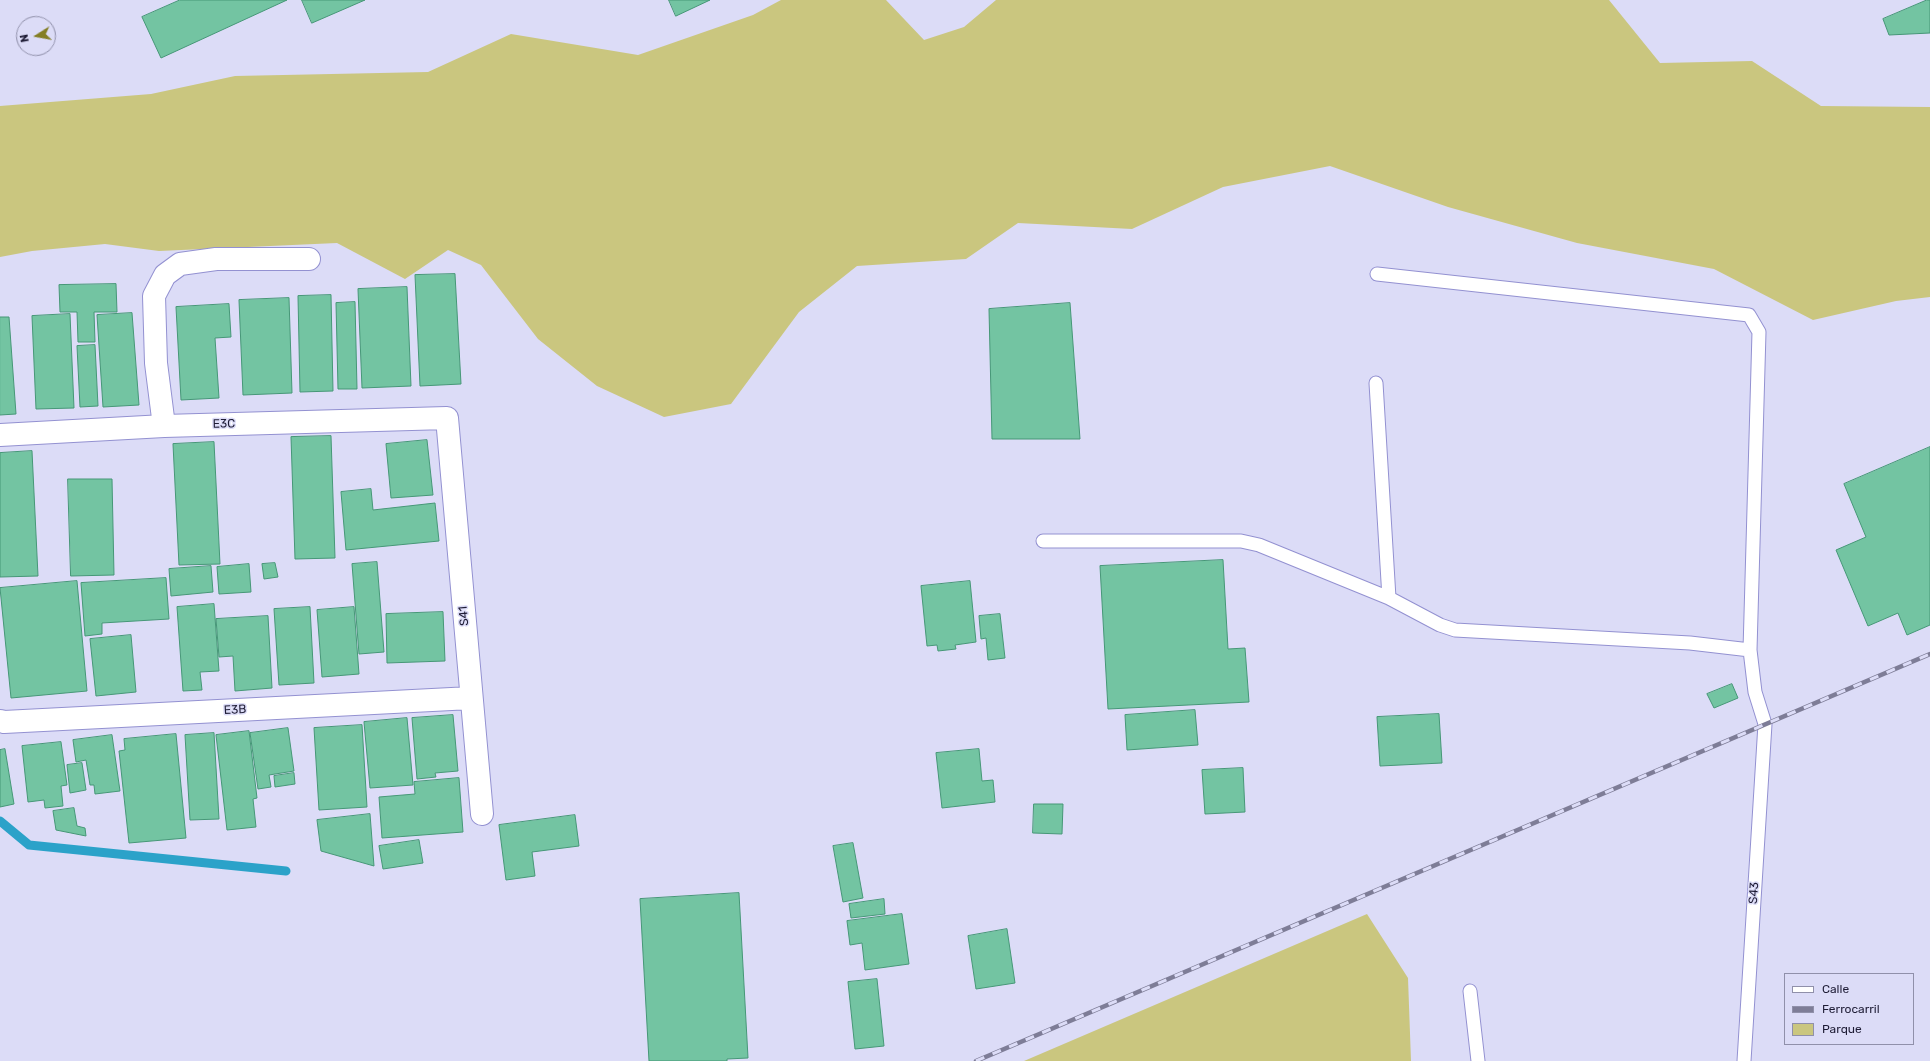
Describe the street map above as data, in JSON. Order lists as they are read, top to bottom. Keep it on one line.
{"streets":{"street":["E3C","S41","E3B"],"lane":["S43"]},"crossings":[["E3C","S41"],["S41","E3B"]],"legend":["Calle","Ferrocarril","Parque"],"north":"left"}
